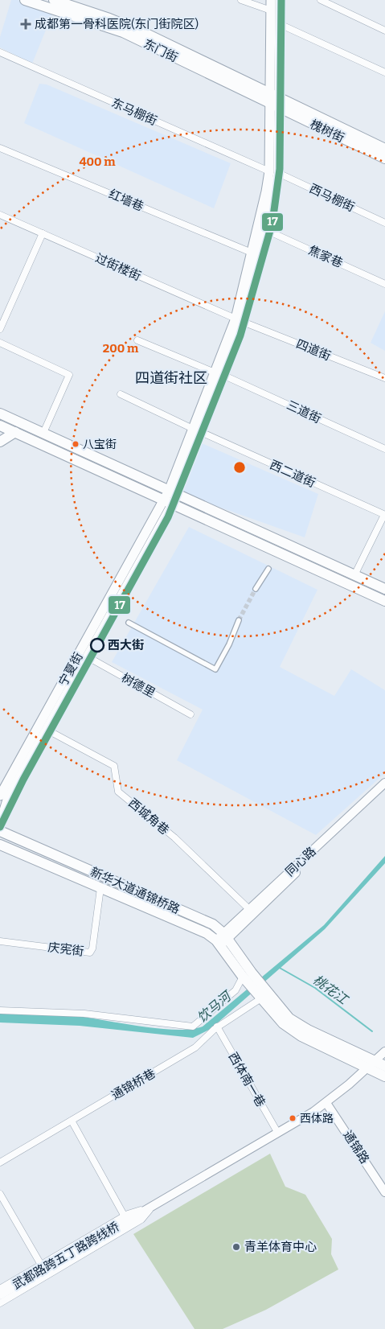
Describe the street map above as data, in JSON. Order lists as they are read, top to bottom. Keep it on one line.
{"streets":{"main road":["东门街","槐树街","宁夏街","新华大道通锦桥路"],"street":["东马棚街","西马棚街","红墙巷","焦家巷","过街楼街","四道街","三道街","西二道街","树德里","西城角巷","同心路","庆宪街","西体南一巷","通锦桥巷","通锦路","武都路跨五丁路跨线桥"]},"crossings":[["东门街","槐树街"],["东马棚街","西马棚街"],["过街楼街","四道街"],["宁夏街","树德里"],["宁夏街","西城角巷"],["西城角巷","同心路"],["新华大道通锦桥路","庆宪街"],["新华大道通锦桥路","通锦桥巷"],["西体南一巷","通锦桥巷"]],"districts":["四道街社区"],"water":["桃花江","饮马河"],"places":{"health":["成都第一骨科医院(东门街院区)"],"other":["八宝街","西大街","西体路","青羊体育中心"]},"lines":["transit line 17"],"rings":["400 m","200 m"]}
